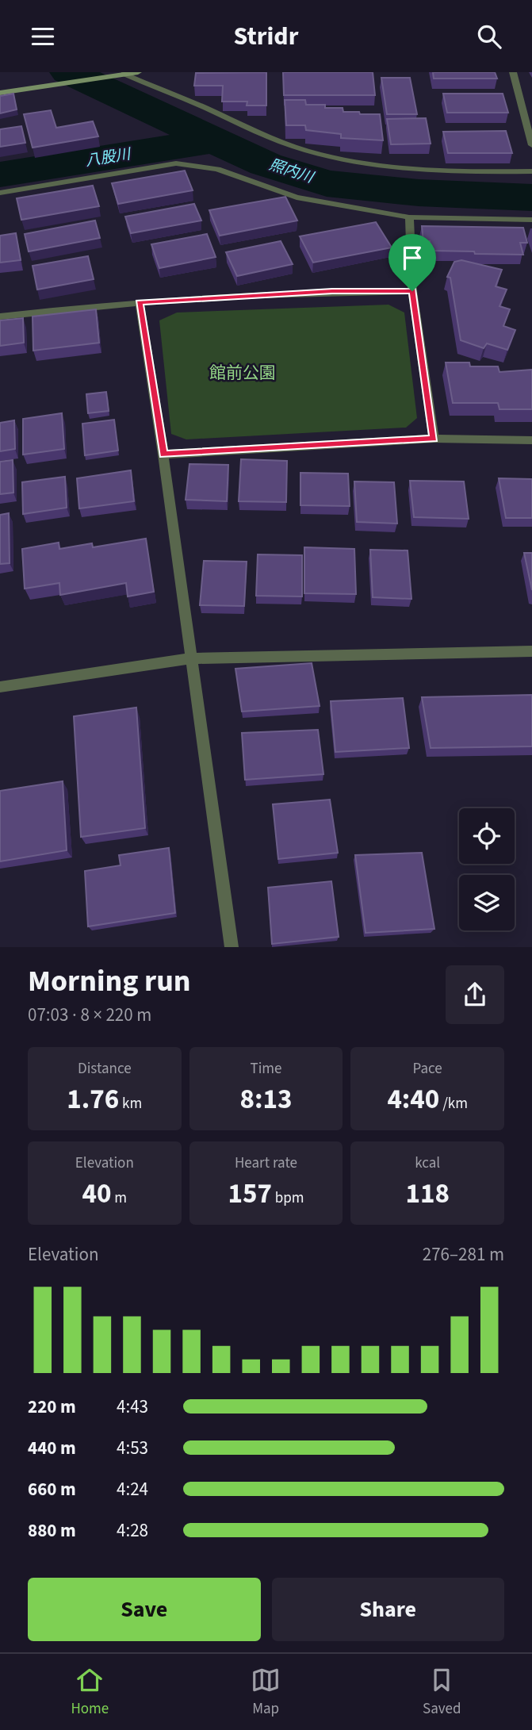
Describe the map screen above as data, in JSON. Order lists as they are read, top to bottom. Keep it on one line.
{"water":["八股川","照内川"],"parks":["館前公園"],"page":{"header":"Stridr","heading":["Morning run","07:03 · 8 × 220 m"],"stats":[["Distance","1.76 km"],["Time","8:13"],["Pace","4:40 /km"],["Elevation","40 m"],["Heart rate","157 bpm"],["kcal","118"]],"chart":["Elevation","276–281 m"],"list":[{"name":"220 m","note":"4:43"},{"name":"440 m","note":"4:53"},{"name":"660 m","note":"4:24"},{"name":"880 m","note":"4:28"}],"buttons":["Save","Share"],"tabs":["Home","Map","Saved"]}}
